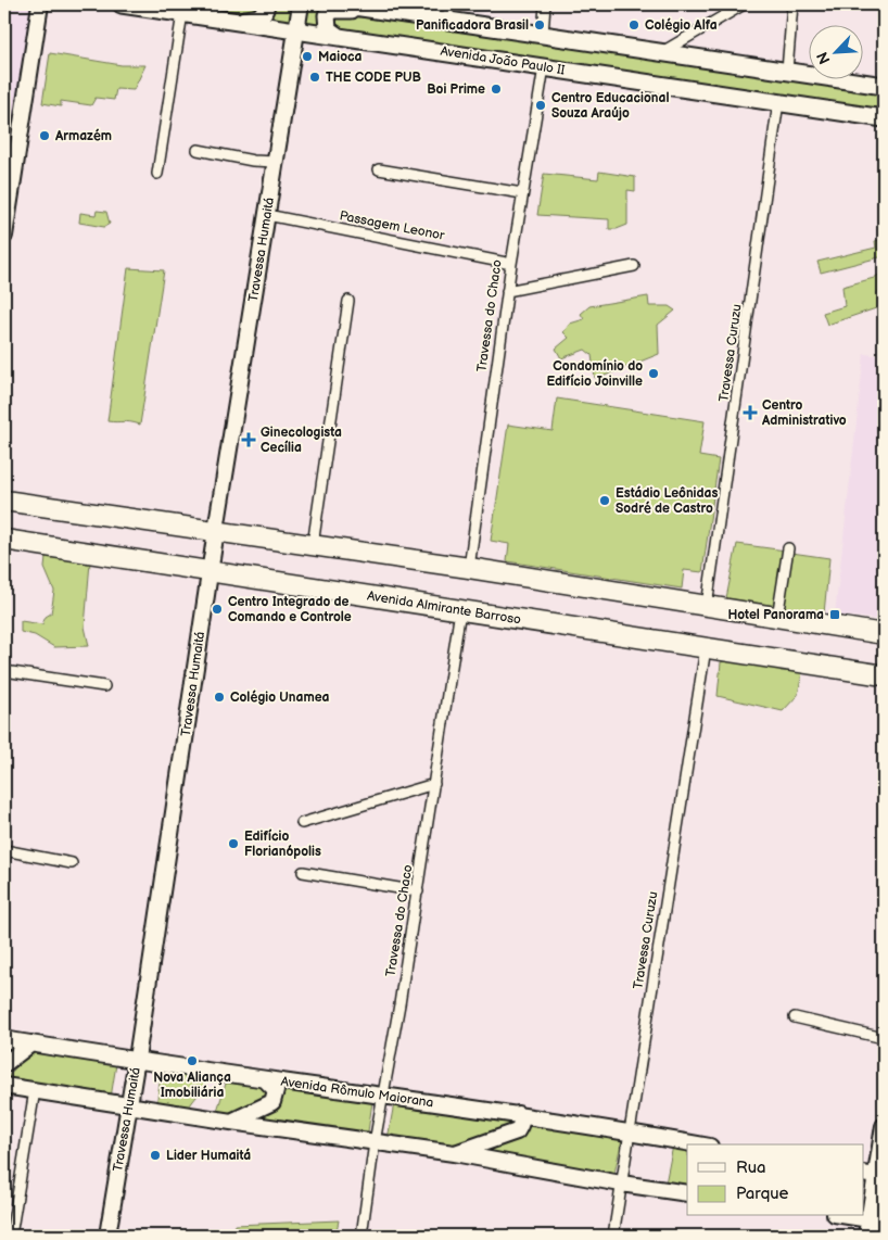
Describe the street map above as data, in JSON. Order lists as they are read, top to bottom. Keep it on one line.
{"streets":{"highway":["Avenida Almirante Barroso"],"main road":["Avenida João Paulo II"],"street":["Passagem Leonor","Travessa Humaitá","Travessa do Chaco","Travessa Curuzu","Avenida Rômulo Maiorana"]},"crossings":[["Avenida João Paulo II","Travessa Humaitá"],["Avenida João Paulo II","Travessa do Chaco"],["Avenida João Paulo II","Travessa Curuzu"],["Passagem Leonor","Travessa Humaitá"],["Passagem Leonor","Travessa do Chaco"],["Travessa Humaitá","Avenida Almirante Barroso"],["Travessa Humaitá","Avenida Rômulo Maiorana"],["Travessa do Chaco","Avenida Almirante Barroso"],["Travessa do Chaco","Avenida Rômulo Maiorana"],["Travessa Curuzu","Avenida Almirante Barroso"],["Travessa Curuzu","Avenida Rômulo Maiorana"]],"places":{"other":["Panificadora Brasil","Colégio Alfa","Maioca","THE CODE PUB","Boi Prime","Centro Educacional Souza Araújo","Armazém","Condomínio do Edifício Joinville","Estádio Leônidas Sodré de Castro","Centro Integrado de Comando e Controle","Colégio Unamea","Edifício Florianópolis","Nova Aliança Imobiliária","Lider Humaitá"],"health":["Centro Administrativo","Ginecologista Cecília"],"transit":["Hotel Panorama"]},"legend":["Rua","Parque"],"north":"bottom left"}
